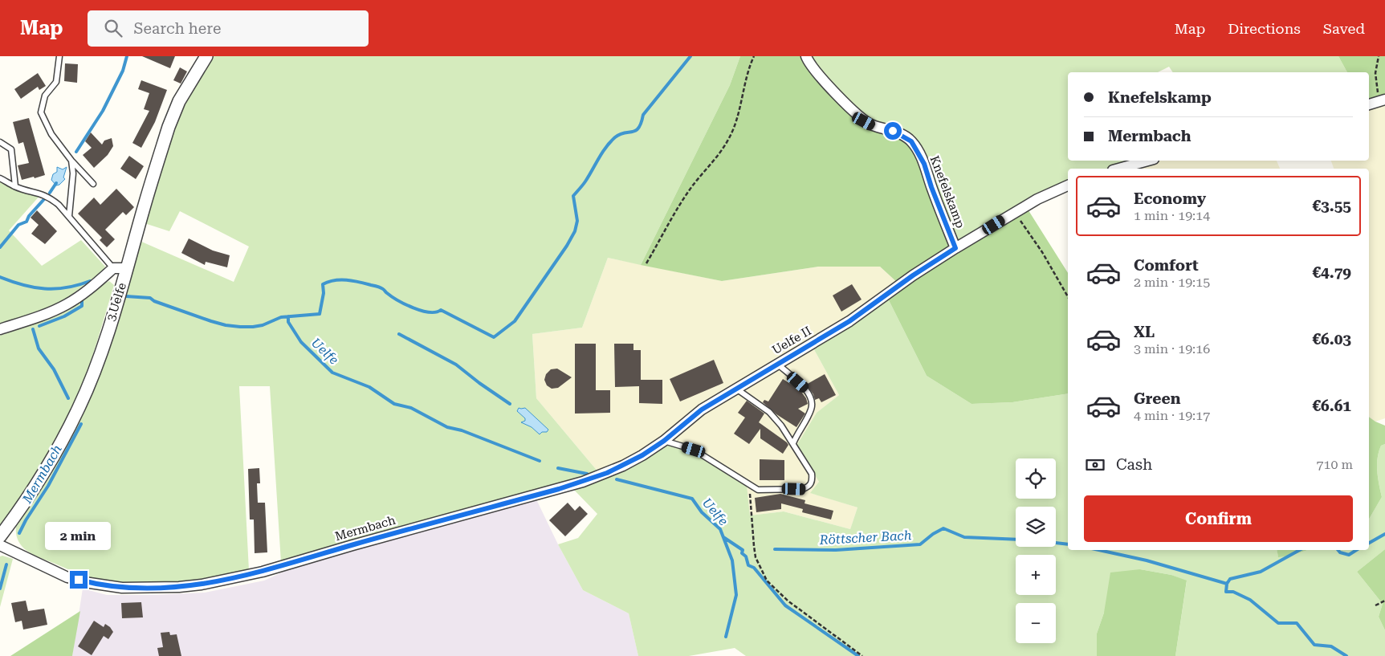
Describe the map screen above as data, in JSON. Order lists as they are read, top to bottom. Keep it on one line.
{"streets":{"street":["Knefelskamp","3.Uelfe","Uelfe II","Mermbach"]},"crossings":[["Knefelskamp","Uelfe II"],["Uelfe II","Mermbach"]],"water":["Uelfe","Mermbach","Röttscher Bach"],"page":{"header":"Map","search":"Search here","nav":["Map","Directions","Saved"],"banner":["Knefelskamp","Mermbach"],"list":[{"name":"Economy","note":"1 min · 19:14","value":"€3.55"},{"name":"Comfort","note":"2 min · 19:15","value":"€4.79"},{"name":"XL","note":"3 min · 19:16","value":"€6.03"},{"name":"Green","note":"4 min · 19:17","value":"€6.61"}],"pay":["Cash","710 m"],"map_buttons":["+","−"],"buttons":"Confirm","bubble":"2 min"}}
